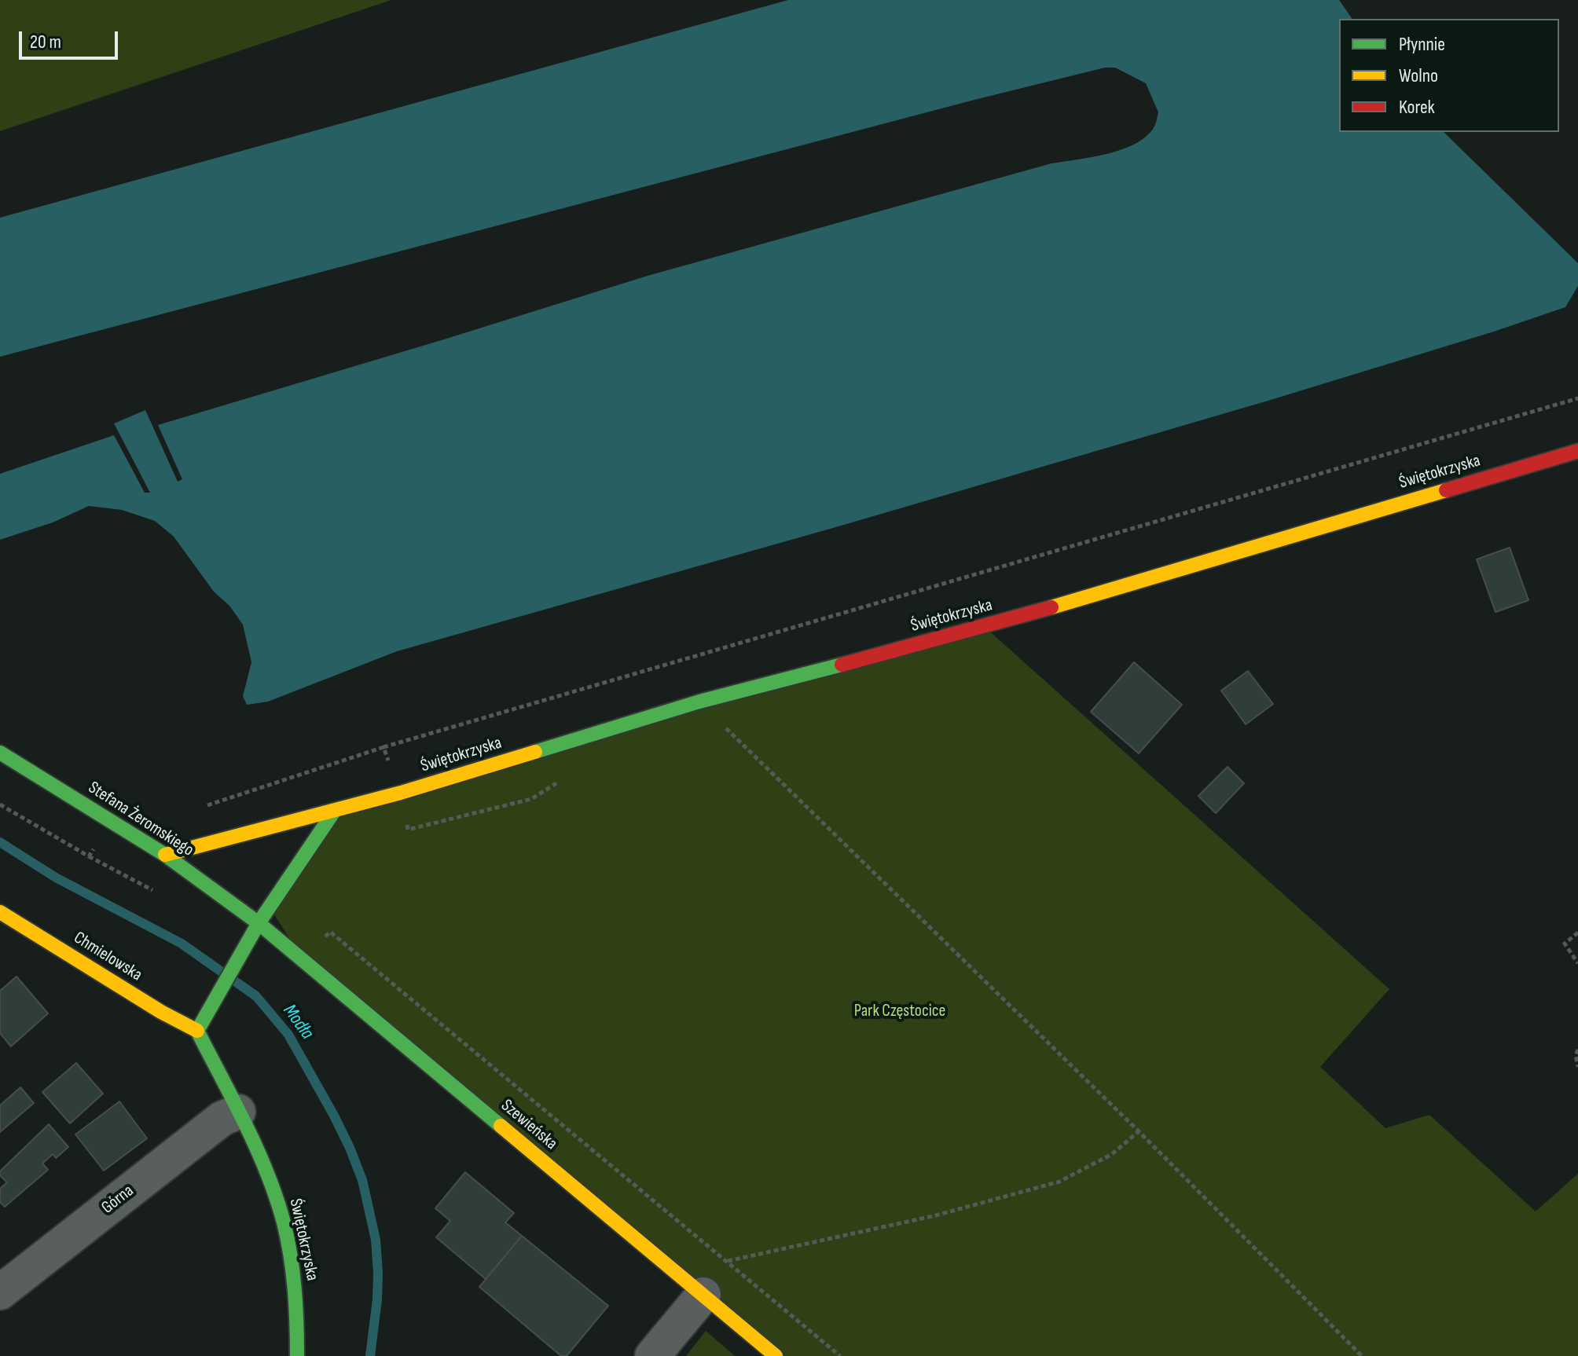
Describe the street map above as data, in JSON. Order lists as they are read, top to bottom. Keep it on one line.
{"streets":{"street":["Świętokrzyska","Stefana Żeromskiego","Chmielowska","Szewieńska","Górna"]},"crossings":[["Świętokrzyska","Stefana Żeromskiego"],["Świętokrzyska","Chmielowska"],["Świętokrzyska","Górna"],["Stefana Żeromskiego","Szewieńska"]],"water":["Modła"],"parks":["Park Częstocice"],"legend":["Płynnie","Wolno","Korek"],"scale_bar":"20 m"}
